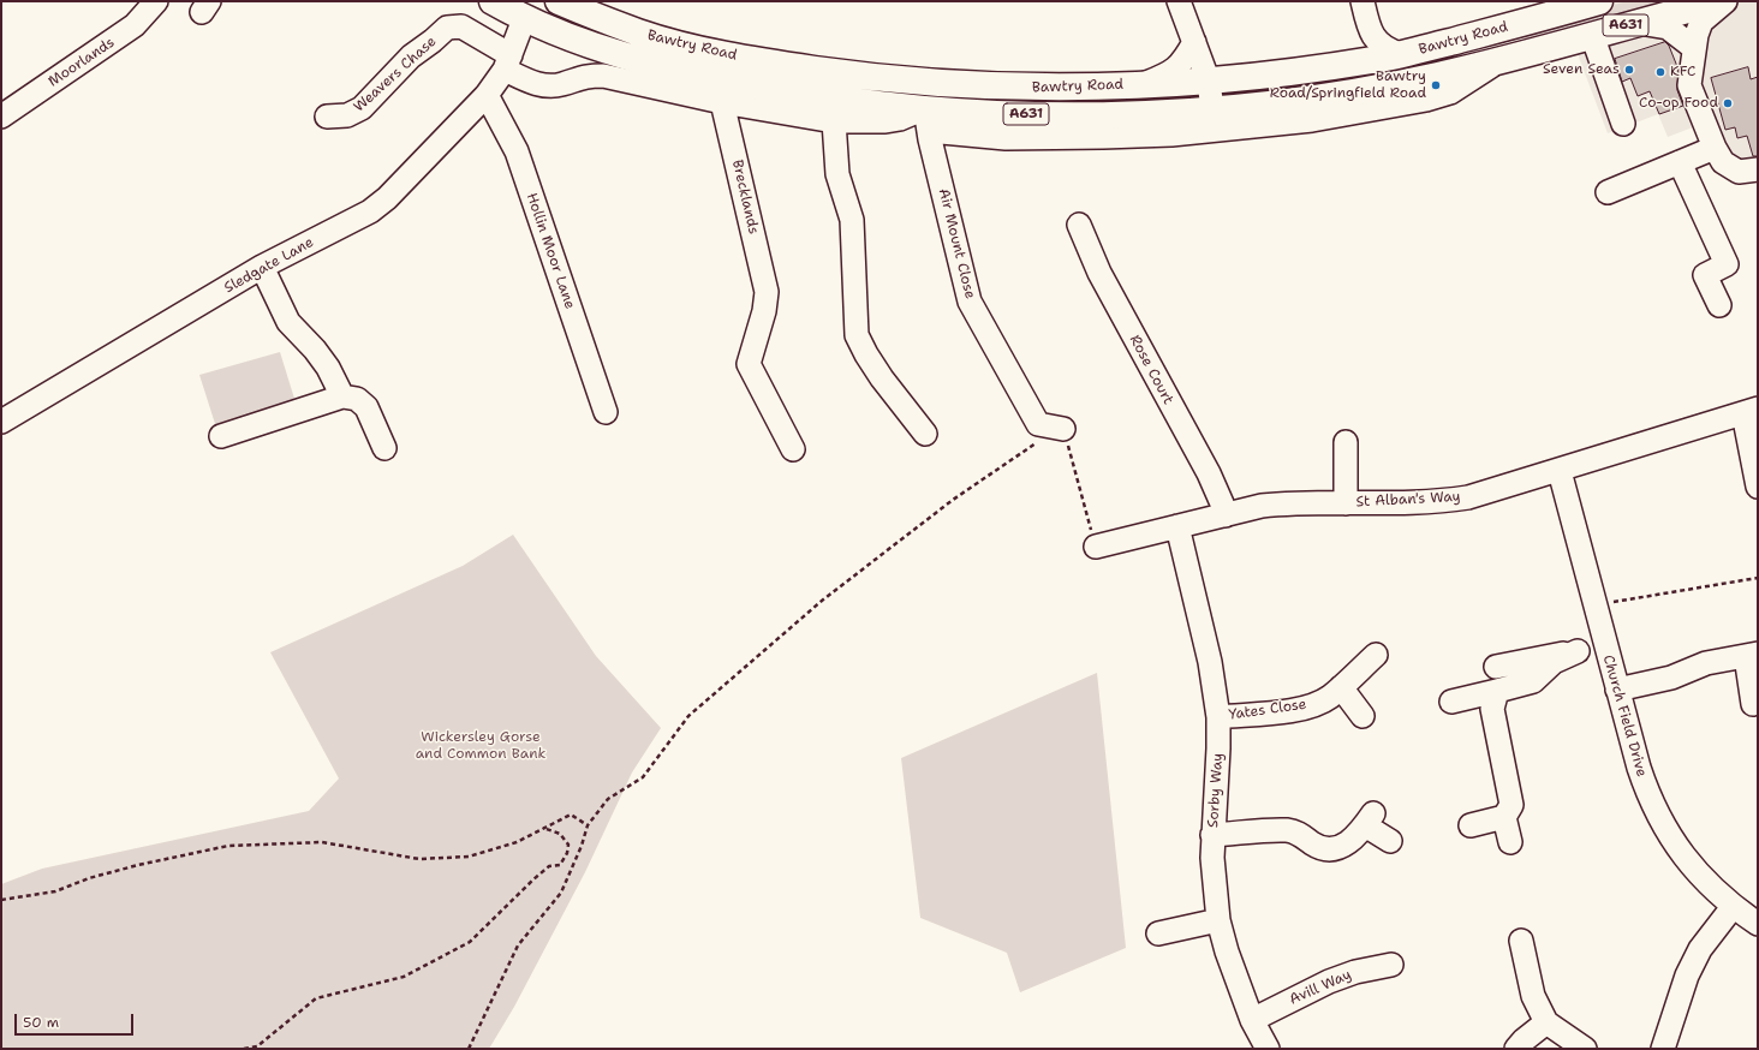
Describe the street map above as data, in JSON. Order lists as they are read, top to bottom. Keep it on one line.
{"streets":{"main road":["A631","Bawtry Road"],"street":["Moorlands","Weavers Chase","Brecklands","Air Mount Close","Hollin Moor Lane","Sledgate Lane","Rose Court","St Alban's Way","Yates Close","Church Field Drive","Sorby Way","Avill Way"]},"crossings":[["Bawtry Road","Weavers Chase"],["Bawtry Road","Brecklands"],["Bawtry Road","Air Mount Close"],["Bawtry Road","Sledgate Lane"],["Weavers Chase","Sledgate Lane"],["Hollin Moor Lane","Sledgate Lane"],["Rose Court","St Alban's Way"],["St Alban's Way","Church Field Drive"],["St Alban's Way","Sorby Way"],["Yates Close","Sorby Way"],["Sorby Way","Avill Way"]],"parks":["Wickersley Gorse and Common Bank"],"places":["Seven Seas","KFC","Bawtry Road/Springfield Road","Co-op Food"],"scale_bar":"50 m"}
